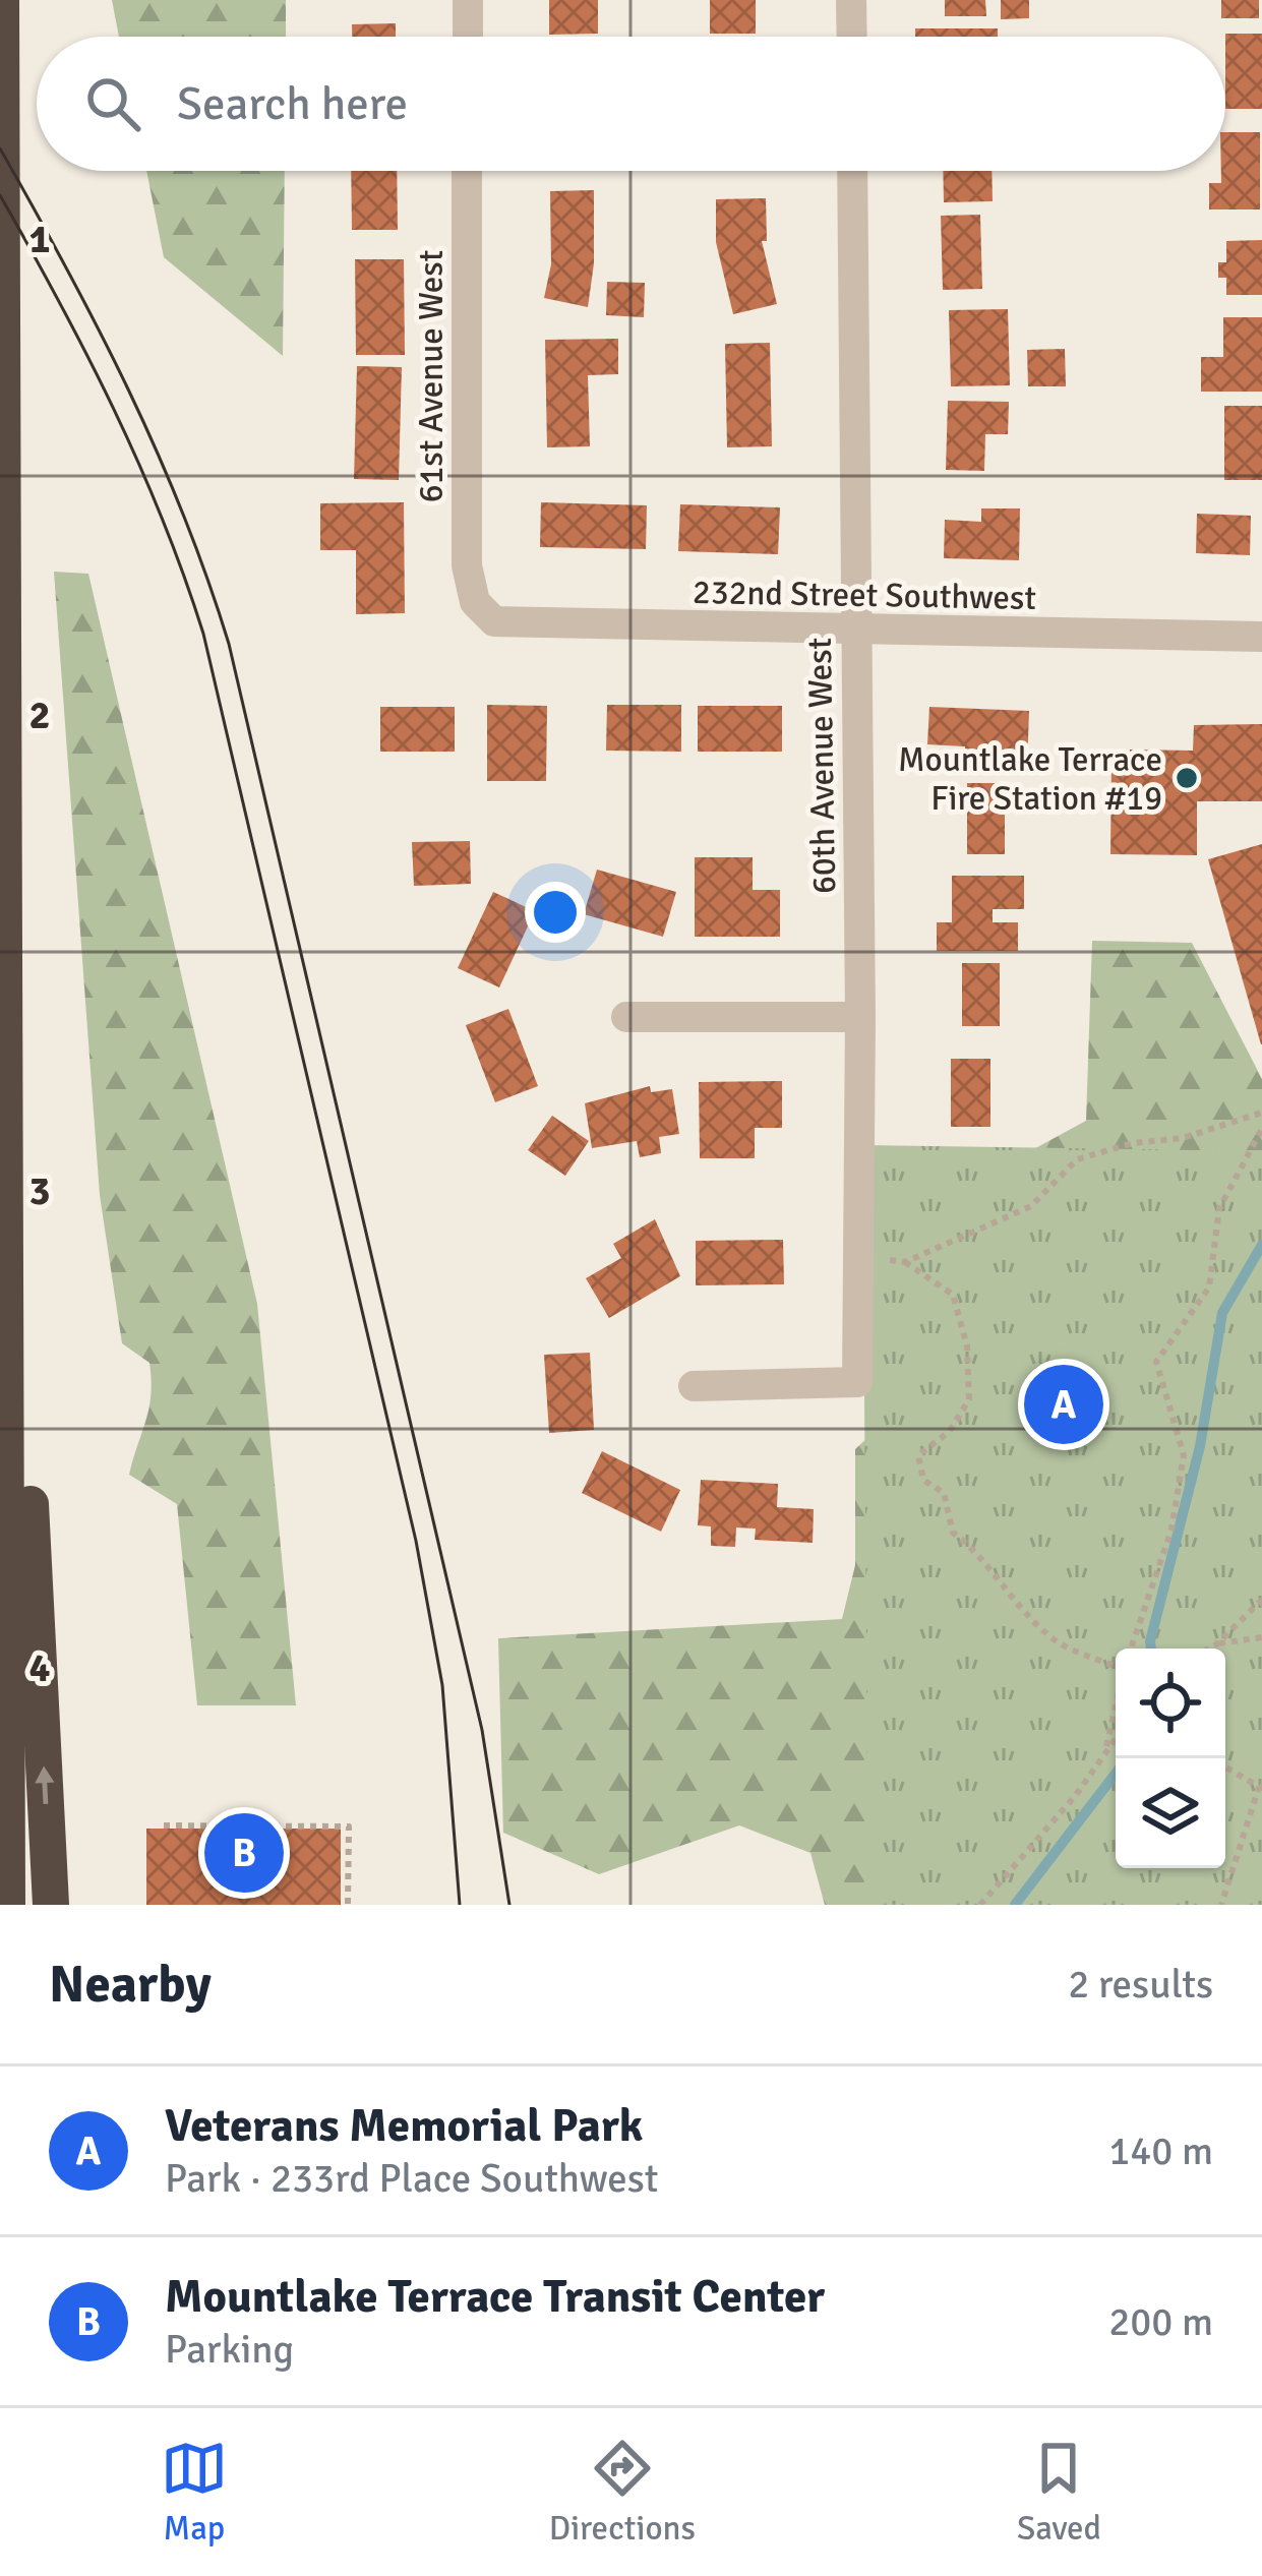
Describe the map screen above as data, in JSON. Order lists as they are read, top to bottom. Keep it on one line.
{"streets":{"street":["61st Avenue West","232nd Street Southwest","60th Avenue West"]},"crossings":[["61st Avenue West","232nd Street Southwest"],["232nd Street Southwest","60th Avenue West"]],"places":["Mountlake Terrace Fire Station #19"],"page":{"search":"Search here","pins":["A","B"],"heading":["Nearby","2 results"],"list":[{"mark":"A","name":"Veterans Memorial Park","note":"Park · 233rd Place Southwest","value":"140 m"},{"mark":"B","name":"Mountlake Terrace Transit Center","note":"Parking","value":"200 m"}],"nav":["Map","Directions","Saved"]},"grid":{"rows":["1","2","3","4"]}}
